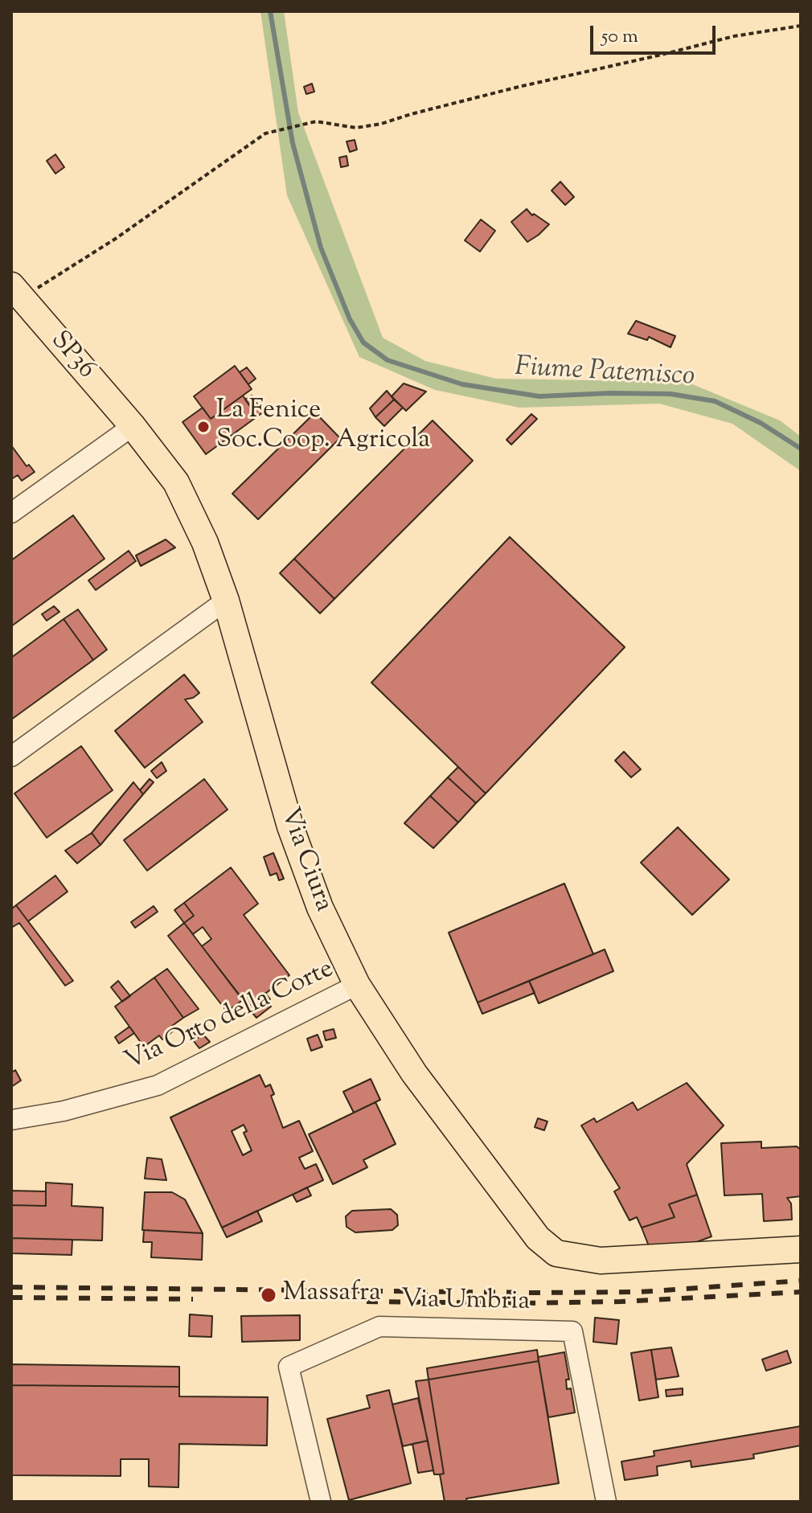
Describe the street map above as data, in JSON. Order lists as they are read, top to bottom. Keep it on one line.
{"streets":{"main road":["SP36","Via Ciura"],"street":["Via Orto della Corte","Via Umbria"]},"crossings":[["SP36","Via Ciura"],["Via Ciura","Via Orto della Corte"]],"water":["Fiume Patemisco"],"places":["La Fenice Soc.Coop. Agricola","Massafra"],"scale_bar":"50 m"}
